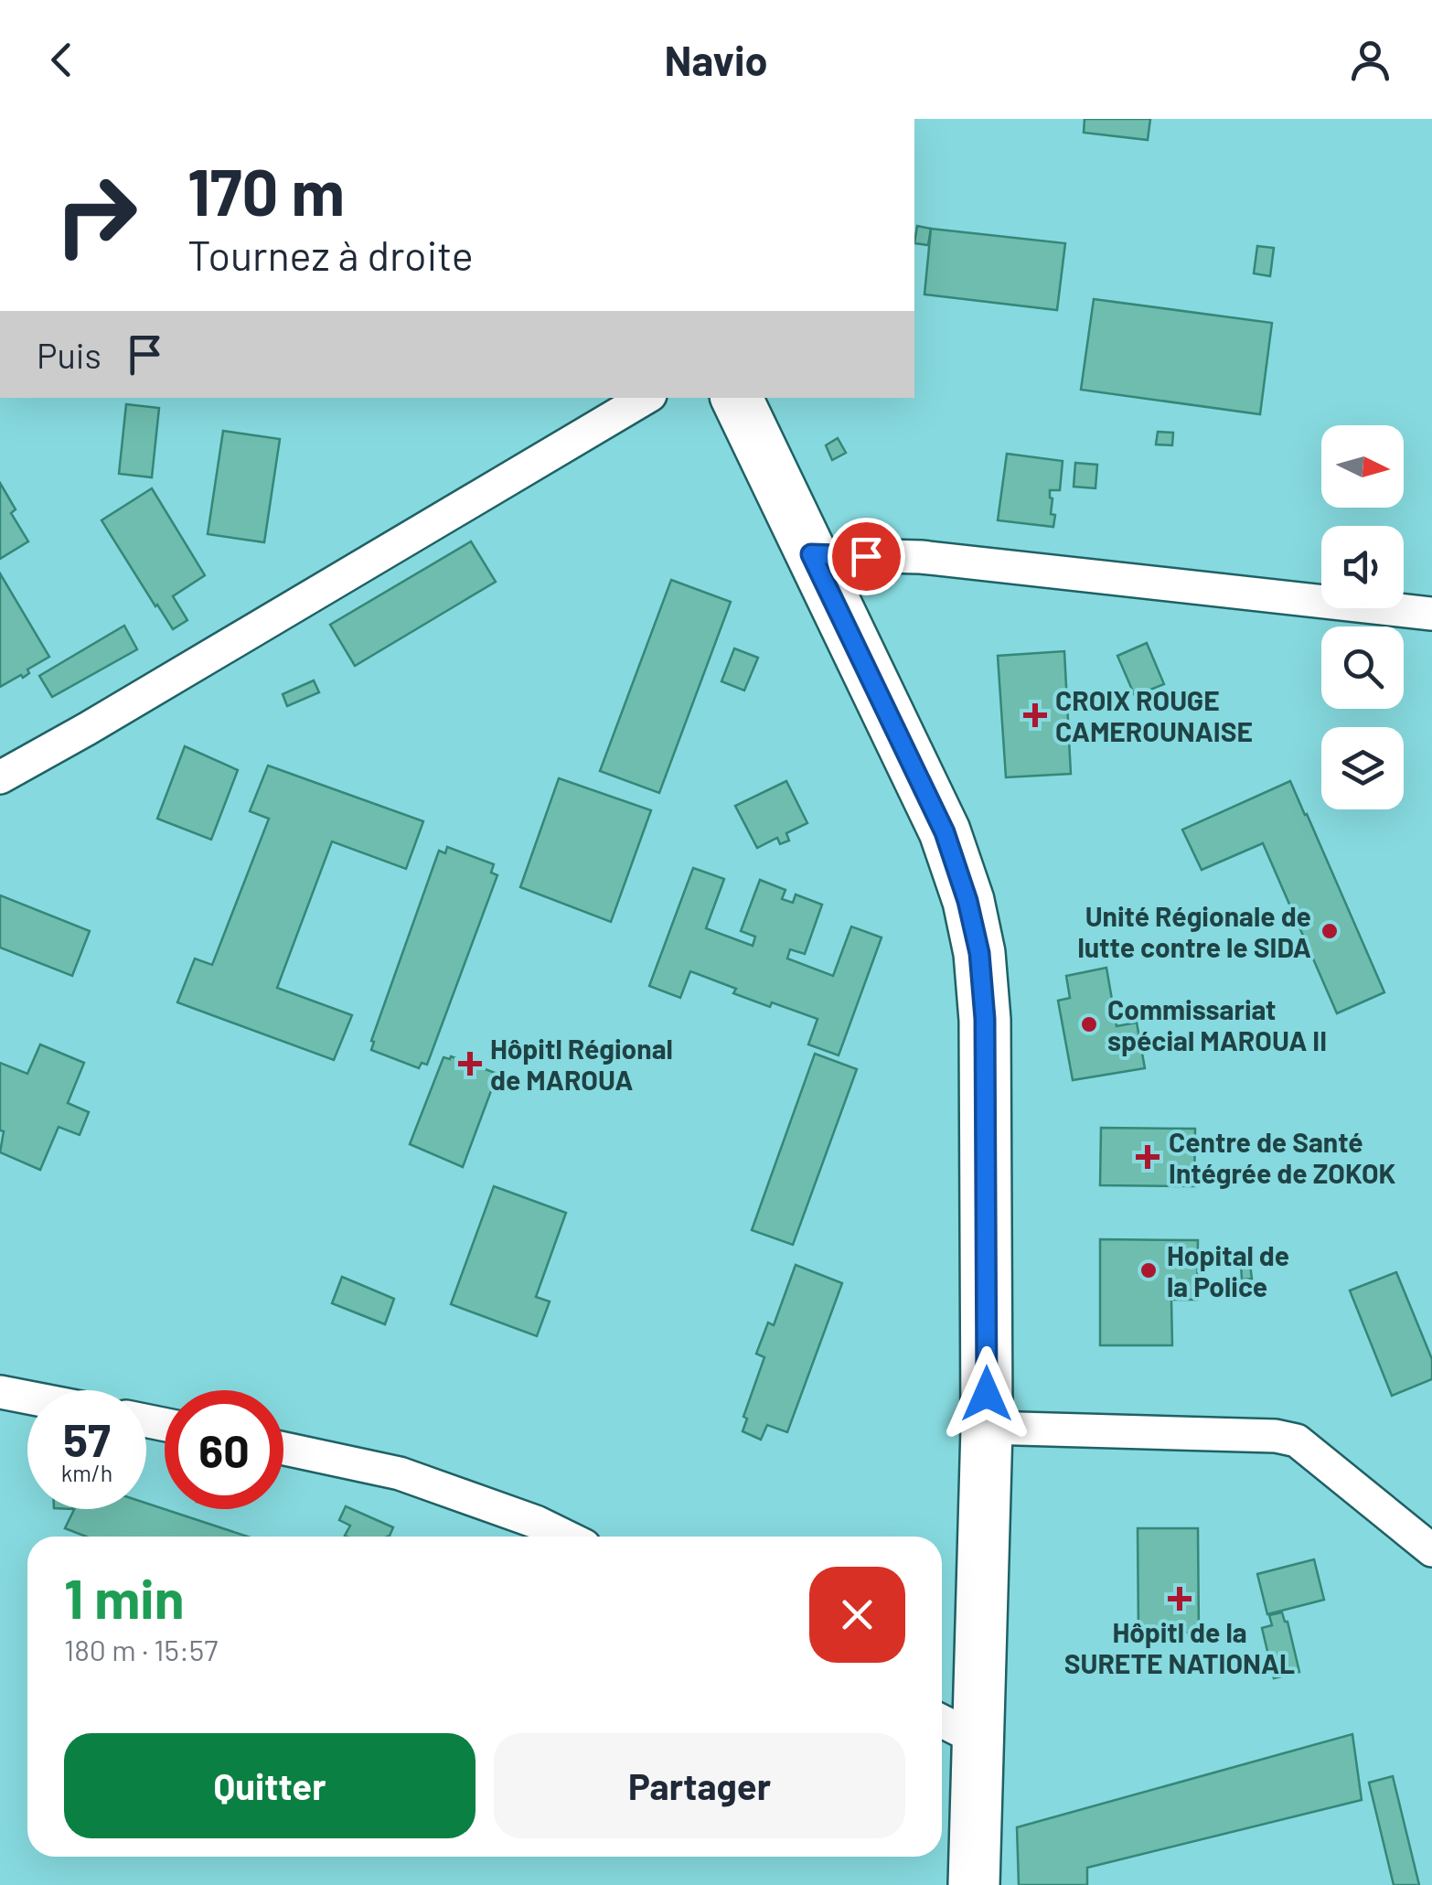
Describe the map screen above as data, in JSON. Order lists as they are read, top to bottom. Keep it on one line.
{"places":{"health":["CROIX ROUGE CAMEROUNAISE","Hôpitl Régional de MAROUA","Centre de Santé Intégrée de ZOKOK","Hôpitl de la SURETE NATIONAL"],"other":["Unité Régionale de lutte contre le SIDA","Commissariat spécial MAROUA II","Hopital de la Police"]},"north":"right","page":{"header":"Navio","turn":["170 m","Tournez à droite"],"then":"Puis","speed":"57 km/h","limit":"60","heading":["1 min","180 m · 15:57"],"buttons":["Quitter","Partager"]}}
